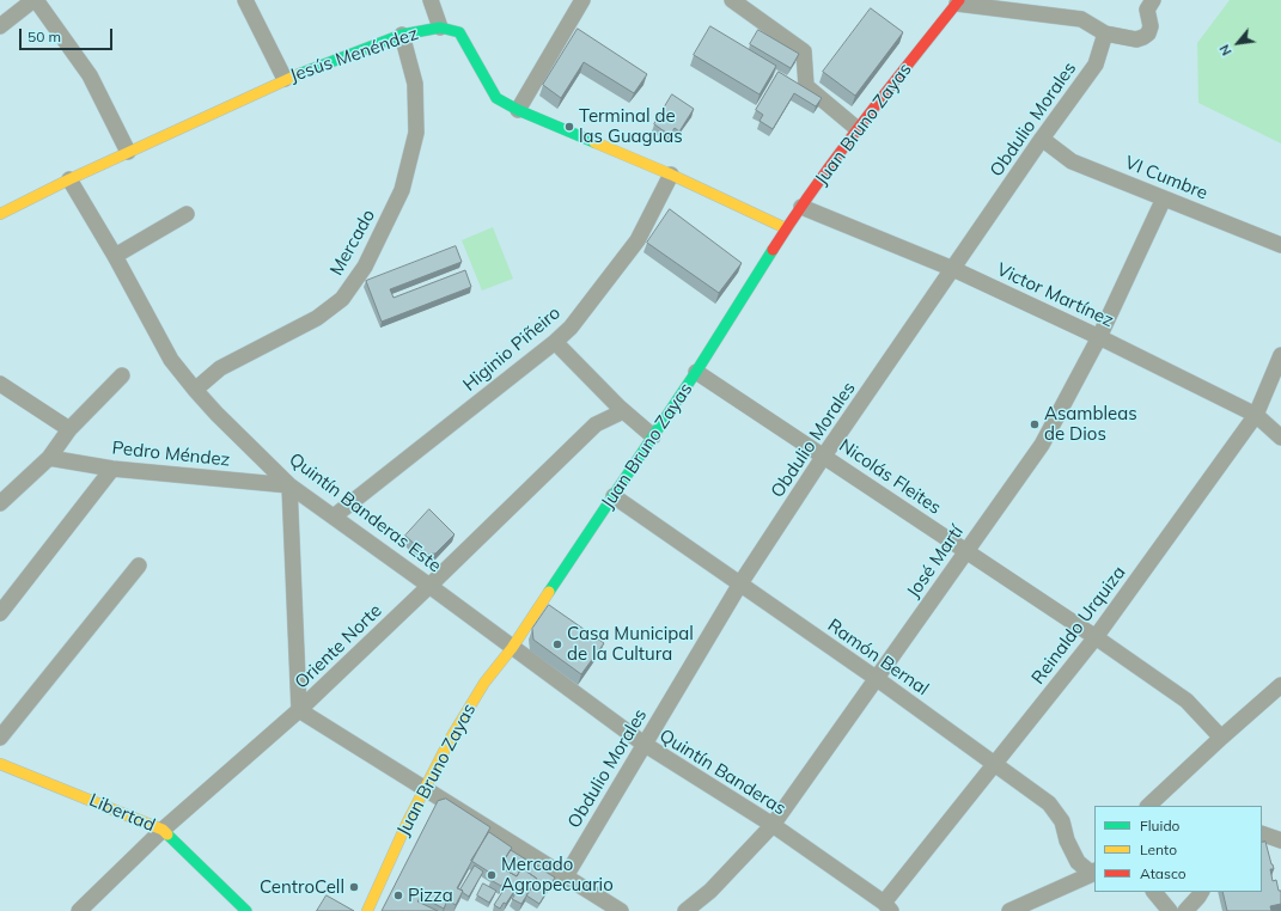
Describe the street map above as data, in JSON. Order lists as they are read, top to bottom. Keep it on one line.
{"streets":{"street":["Jesús Menéndez","Obdulio Morales","Juan Bruno Zayas","VI Cumbre","Mercado","Victor Martínez","Higinio Piñeiro","Pedro Méndez","Nicolás Fleites","Quintín Banderas Este","José Martí","Reinaldo Urquiza","Oriente Norte","Ramón Bernal","Quintín Banderas","Libertad"]},"crossings":[["Jesús Menéndez","Juan Bruno Zayas"],["Jesús Menéndez","Mercado"],["Jesús Menéndez","Higinio Piñeiro"],["Jesús Menéndez","Quintín Banderas Este"],["Obdulio Morales","VI Cumbre"],["Obdulio Morales","Victor Martínez"],["Obdulio Morales","Nicolás Fleites"],["Obdulio Morales","Ramón Bernal"],["Obdulio Morales","Quintín Banderas"],["Juan Bruno Zayas","Victor Martínez"],["Juan Bruno Zayas","Nicolás Fleites"],["Juan Bruno Zayas","Quintín Banderas Este"],["Juan Bruno Zayas","Ramón Bernal"],["Juan Bruno Zayas","Quintín Banderas"],["VI Cumbre","José Martí"],["Mercado","Quintín Banderas Este"],["Victor Martínez","José Martí"],["Victor Martínez","Reinaldo Urquiza"],["Higinio Piñeiro","Quintín Banderas Este"],["Pedro Méndez","Quintín Banderas Este"],["Nicolás Fleites","José Martí"],["Nicolás Fleites","Reinaldo Urquiza"],["Quintín Banderas Este","Oriente Norte"],["Quintín Banderas Este","Quintín Banderas"],["José Martí","Ramón Bernal"],["José Martí","Quintín Banderas"],["Reinaldo Urquiza","Ramón Bernal"],["Reinaldo Urquiza","Quintín Banderas"],["Oriente Norte","Libertad"]],"places":["Terminal de las Guaguas","Asambleas de Dios","Casa Municipal de la Cultura","Mercado Agropecuario","CentroCell","Pizza"],"legend":["Fluido","Lento","Atasco"],"scale_bar":"50 m","north":"bottom left"}
